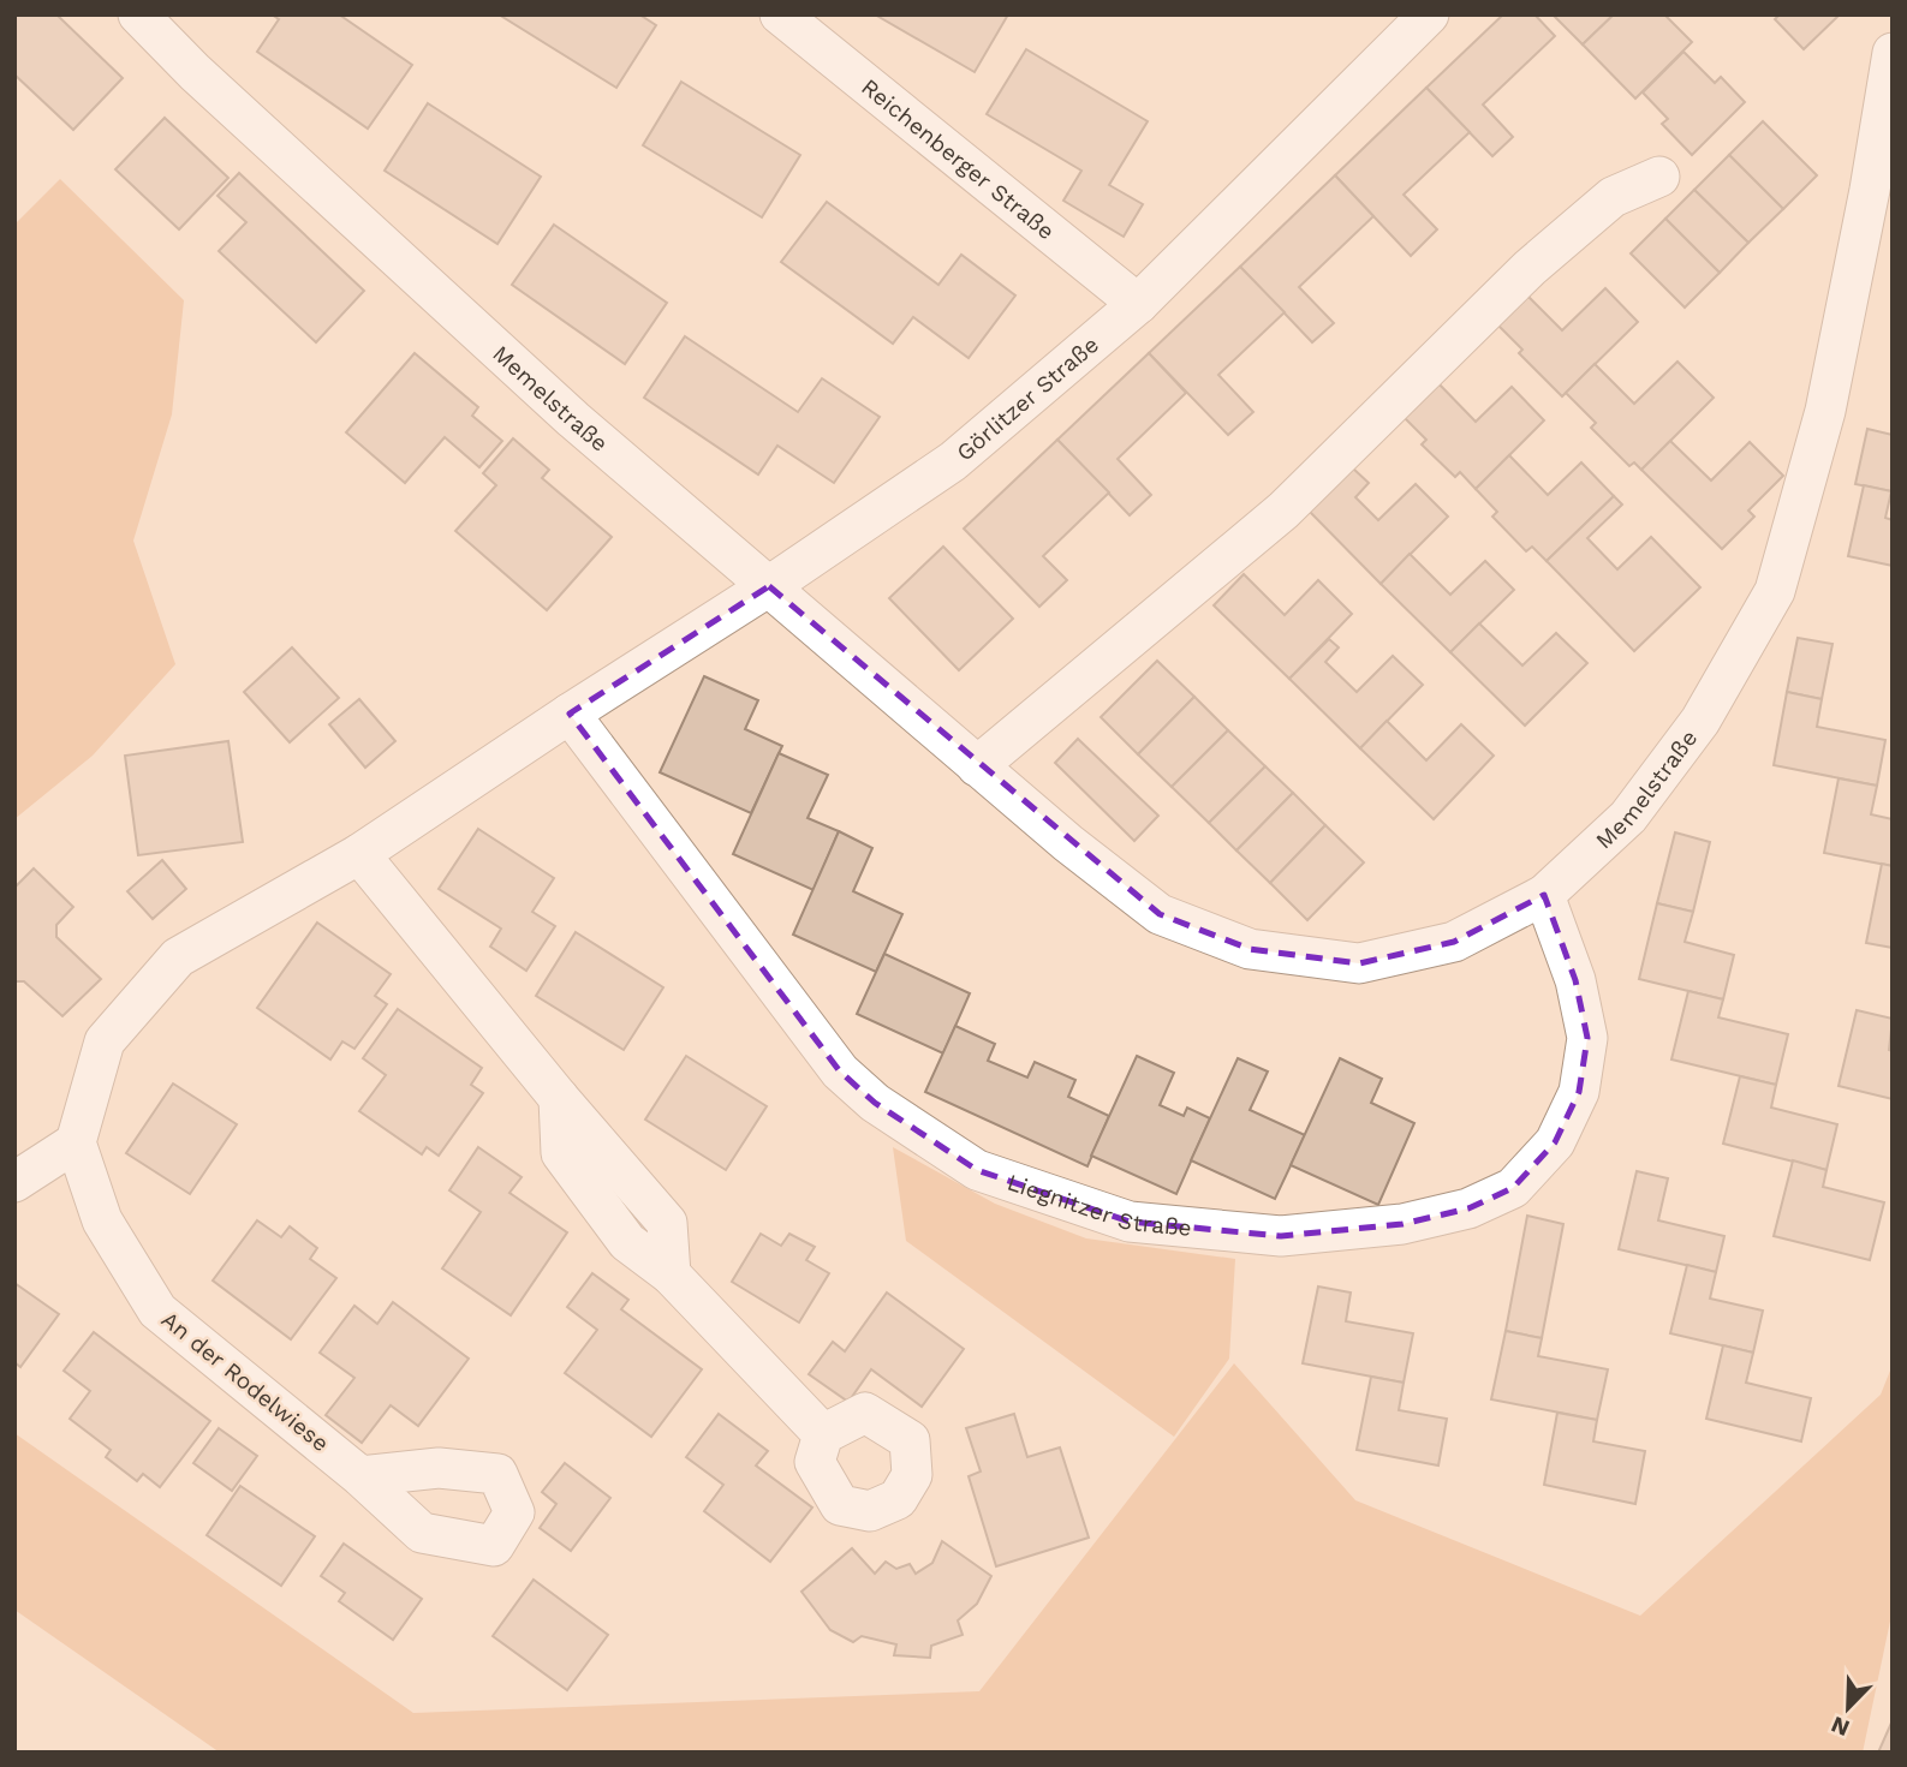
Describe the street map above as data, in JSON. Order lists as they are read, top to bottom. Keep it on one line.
{"streets":{"street":["Reichenberger Straße","Memelstraße","Görlitzer Straße","Liegnitzer Straße","An der Rodelwiese"]},"crossings":[["Reichenberger Straße","Görlitzer Straße"],["Memelstraße","Görlitzer Straße"],["Memelstraße","Liegnitzer Straße"],["Görlitzer Straße","Liegnitzer Straße"]],"north":"bottom left"}
